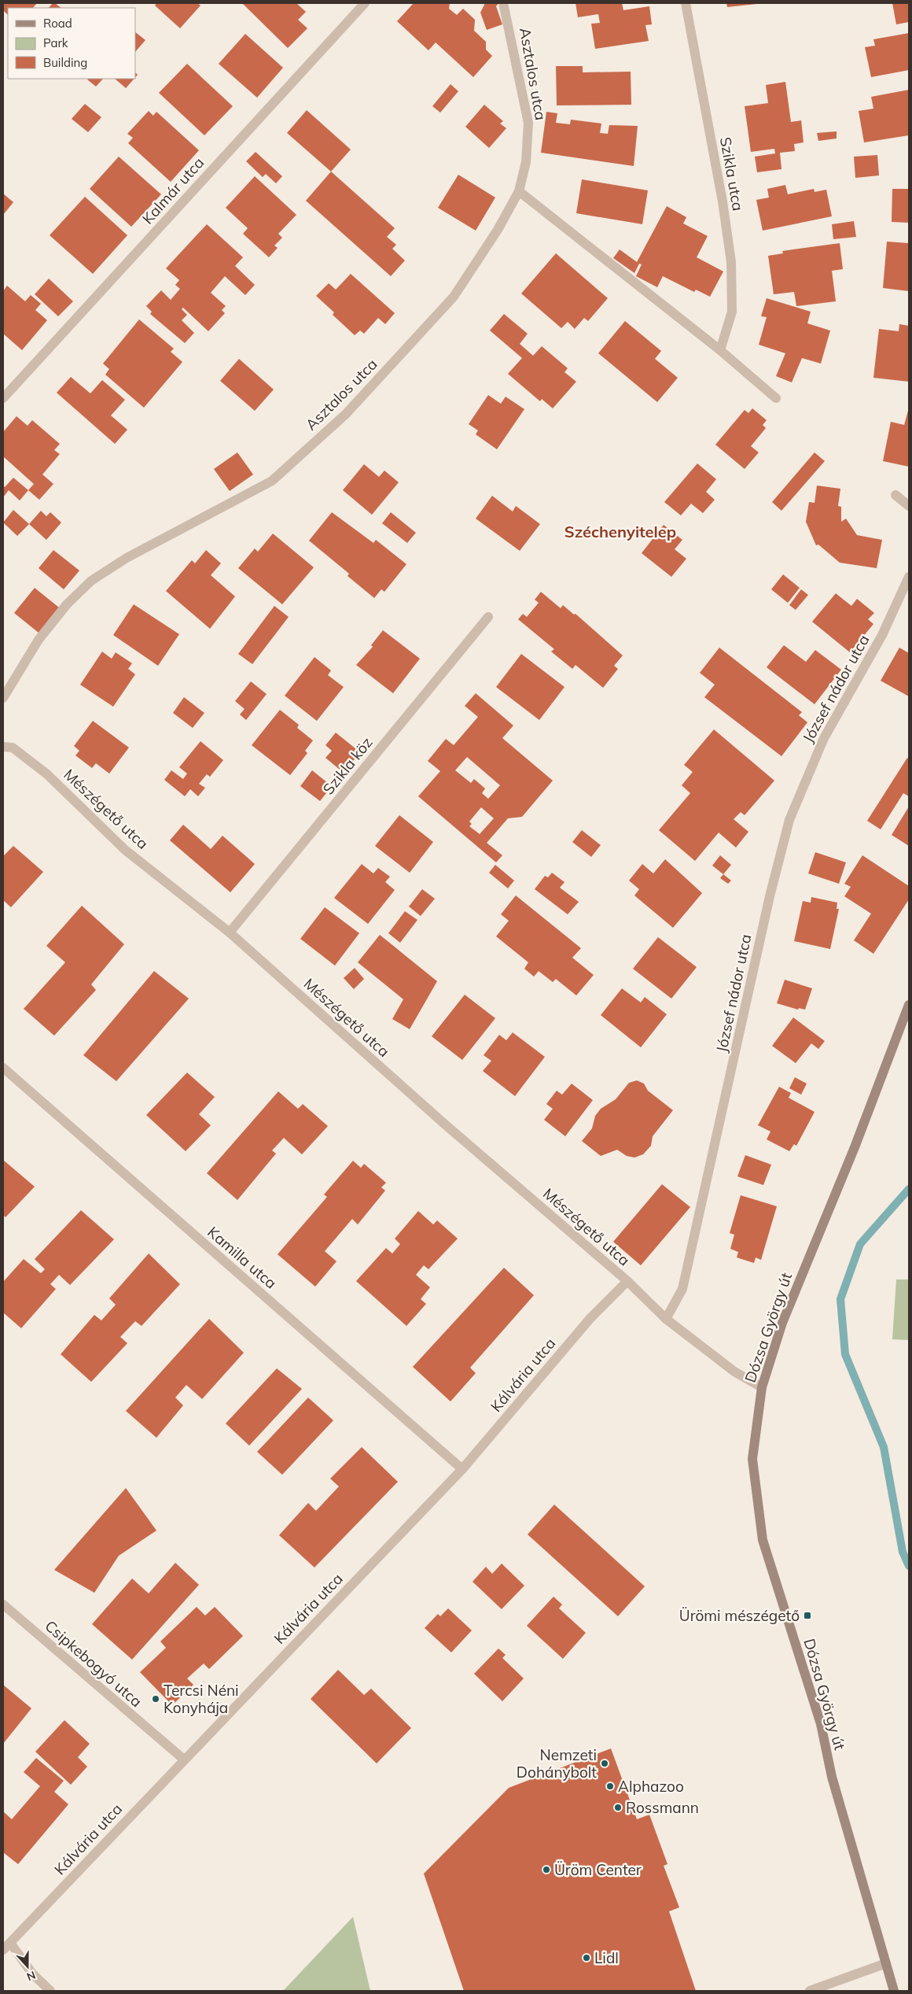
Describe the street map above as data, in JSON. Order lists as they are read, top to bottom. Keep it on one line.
{"streets":{"main road":["Dózsa György út"],"street":["Asztalos utca","Szikla utca","Kalmár utca","József nádor utca","Szikla köz","Mészégető utca","Kamilla utca","Kálvária utca","Csipkebogyó utca"]},"crossings":[["József nádor utca","Mészégető utca"],["Szikla köz","Mészégető utca"],["Mészégető utca","Kálvária utca"],["Kamilla utca","Kálvária utca"],["Kálvária utca","Csipkebogyó utca"]],"districts":["Széchenyitelep"],"places":{"transit":["Ürömi mészégető"],"other":["Tercsi Néni Konyhája","Nemzeti Dohánybolt","Alphazoo","Rossmann","Üröm Center","Lidl"]},"legend":["Road","Park","Building"],"north":"bottom"}
